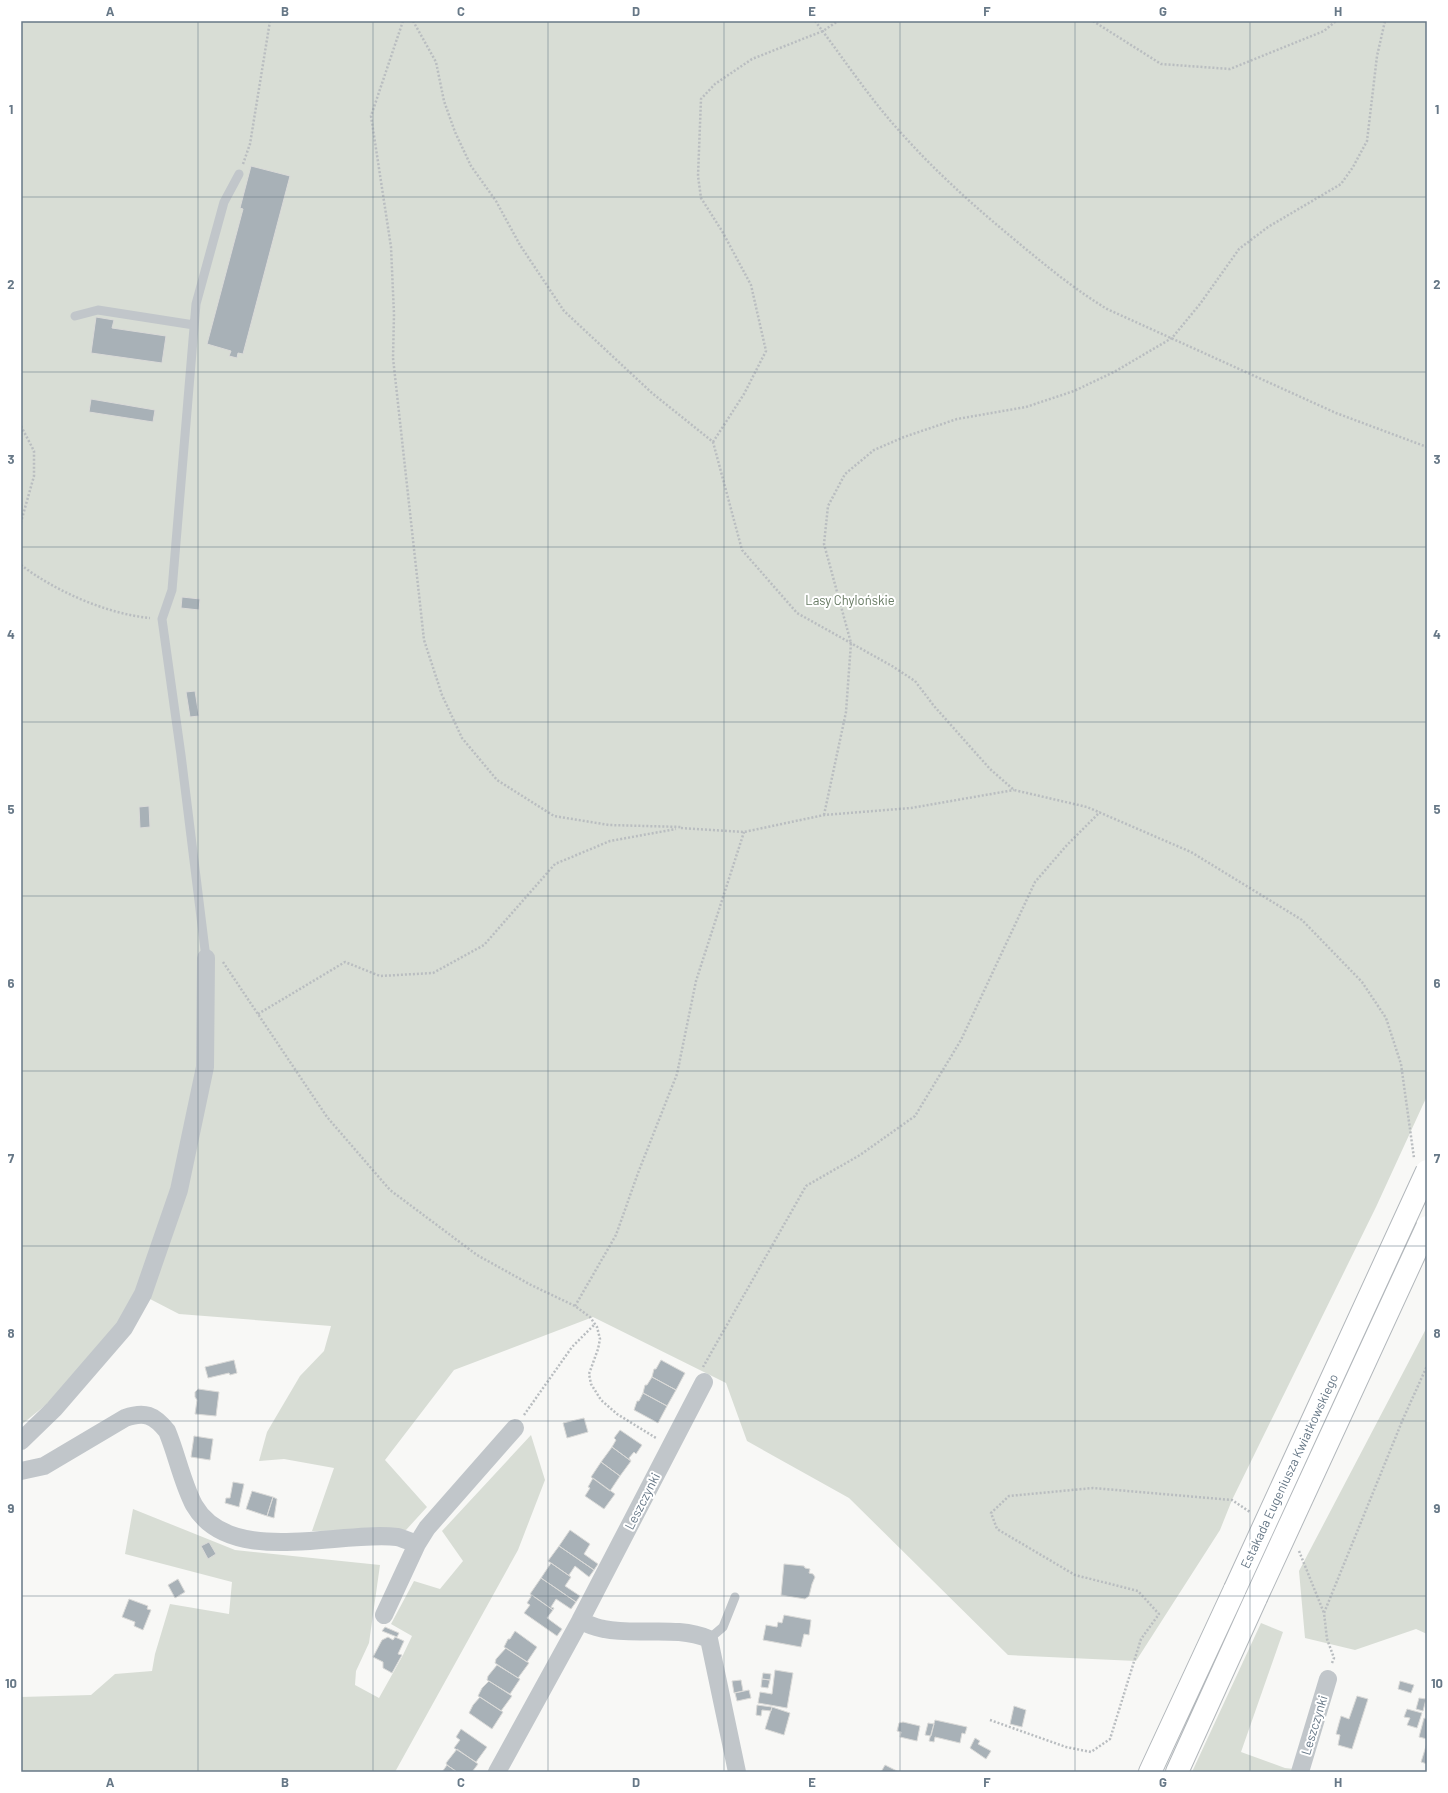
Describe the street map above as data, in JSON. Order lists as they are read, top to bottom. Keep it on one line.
{"streets":{"highway":["Estakada Eugeniusza Kwiatkowskiego"],"street":["Leszczynki"]},"parks":["Lasy Chylońskie"],"grid":{"columns":["A","B","C","D","E","F","G","H"],"rows":["1","2","3","4","5","6","7","8","9","10"]}}
